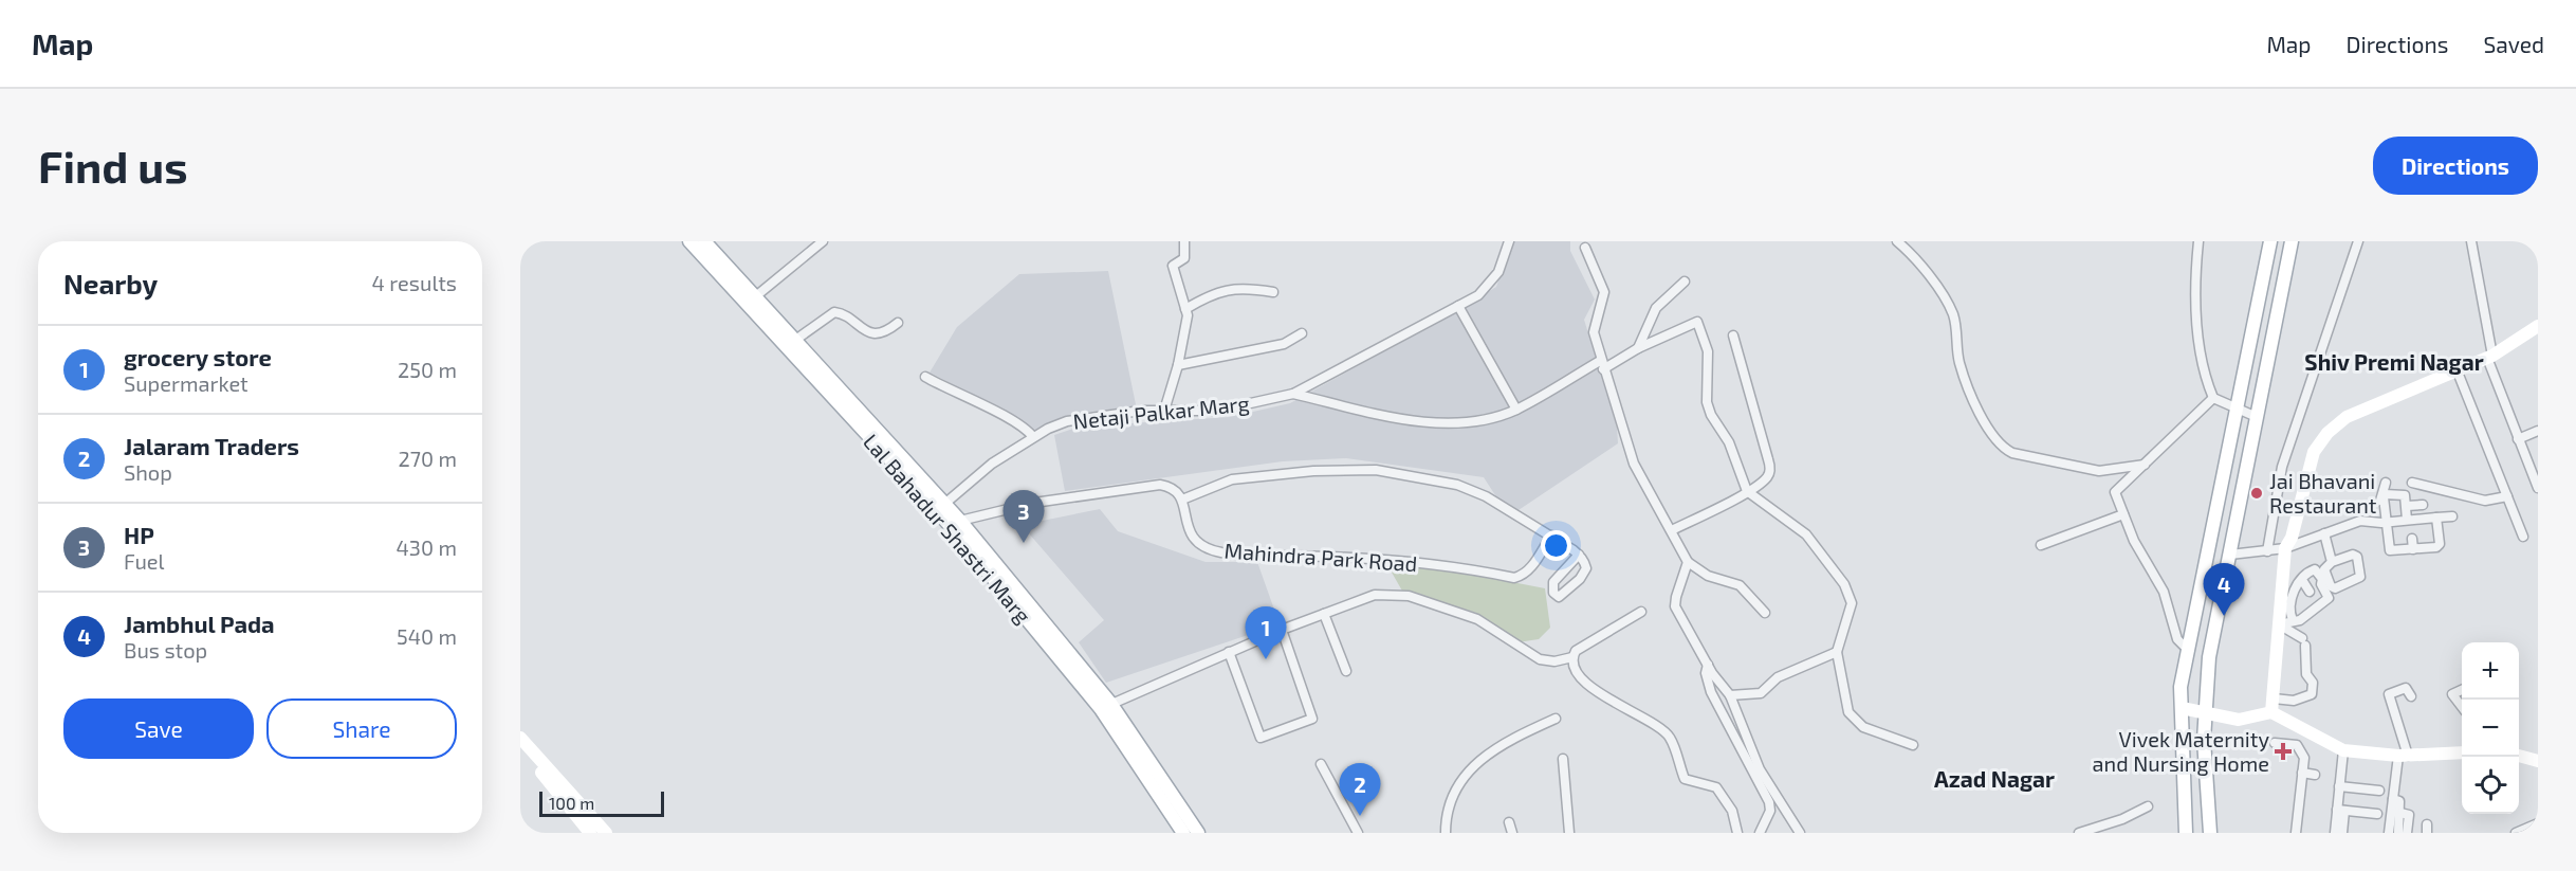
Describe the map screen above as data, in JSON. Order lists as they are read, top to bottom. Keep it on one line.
{"streets":{"main road":["Lal Bahadur Shastri Marg"],"street":["Netaji Palkar Marg","Mahindra Park Road"]},"crossings":[["Netaji Palkar Marg","Lal Bahadur Shastri Marg"]],"districts":["Shiv Premi Nagar","Azad Nagar"],"places":{"other":["Jai Bhavani Restaurant"],"health":["Vivek Maternity and Nursing Home"]},"scale_bar":"100 m","page":{"header":"Map","nav":["Map","Directions","Saved"],"buttons":["Directions",["Save","Share"]],"title":"Find us","heading":["Nearby","4 results"],"list":[{"mark":"1","name":"grocery store","note":"Supermarket","value":"250 m"},{"mark":"2","name":"Jalaram Traders","note":"Shop","value":"270 m"},{"mark":"3","name":"HP","note":"Fuel","value":"430 m"},{"mark":"4","name":"Jambhul Pada","note":"Bus stop","value":"540 m"}],"pins":["3","4","1","2"],"map_buttons":["+","−"],"scale":"100 m"}}
